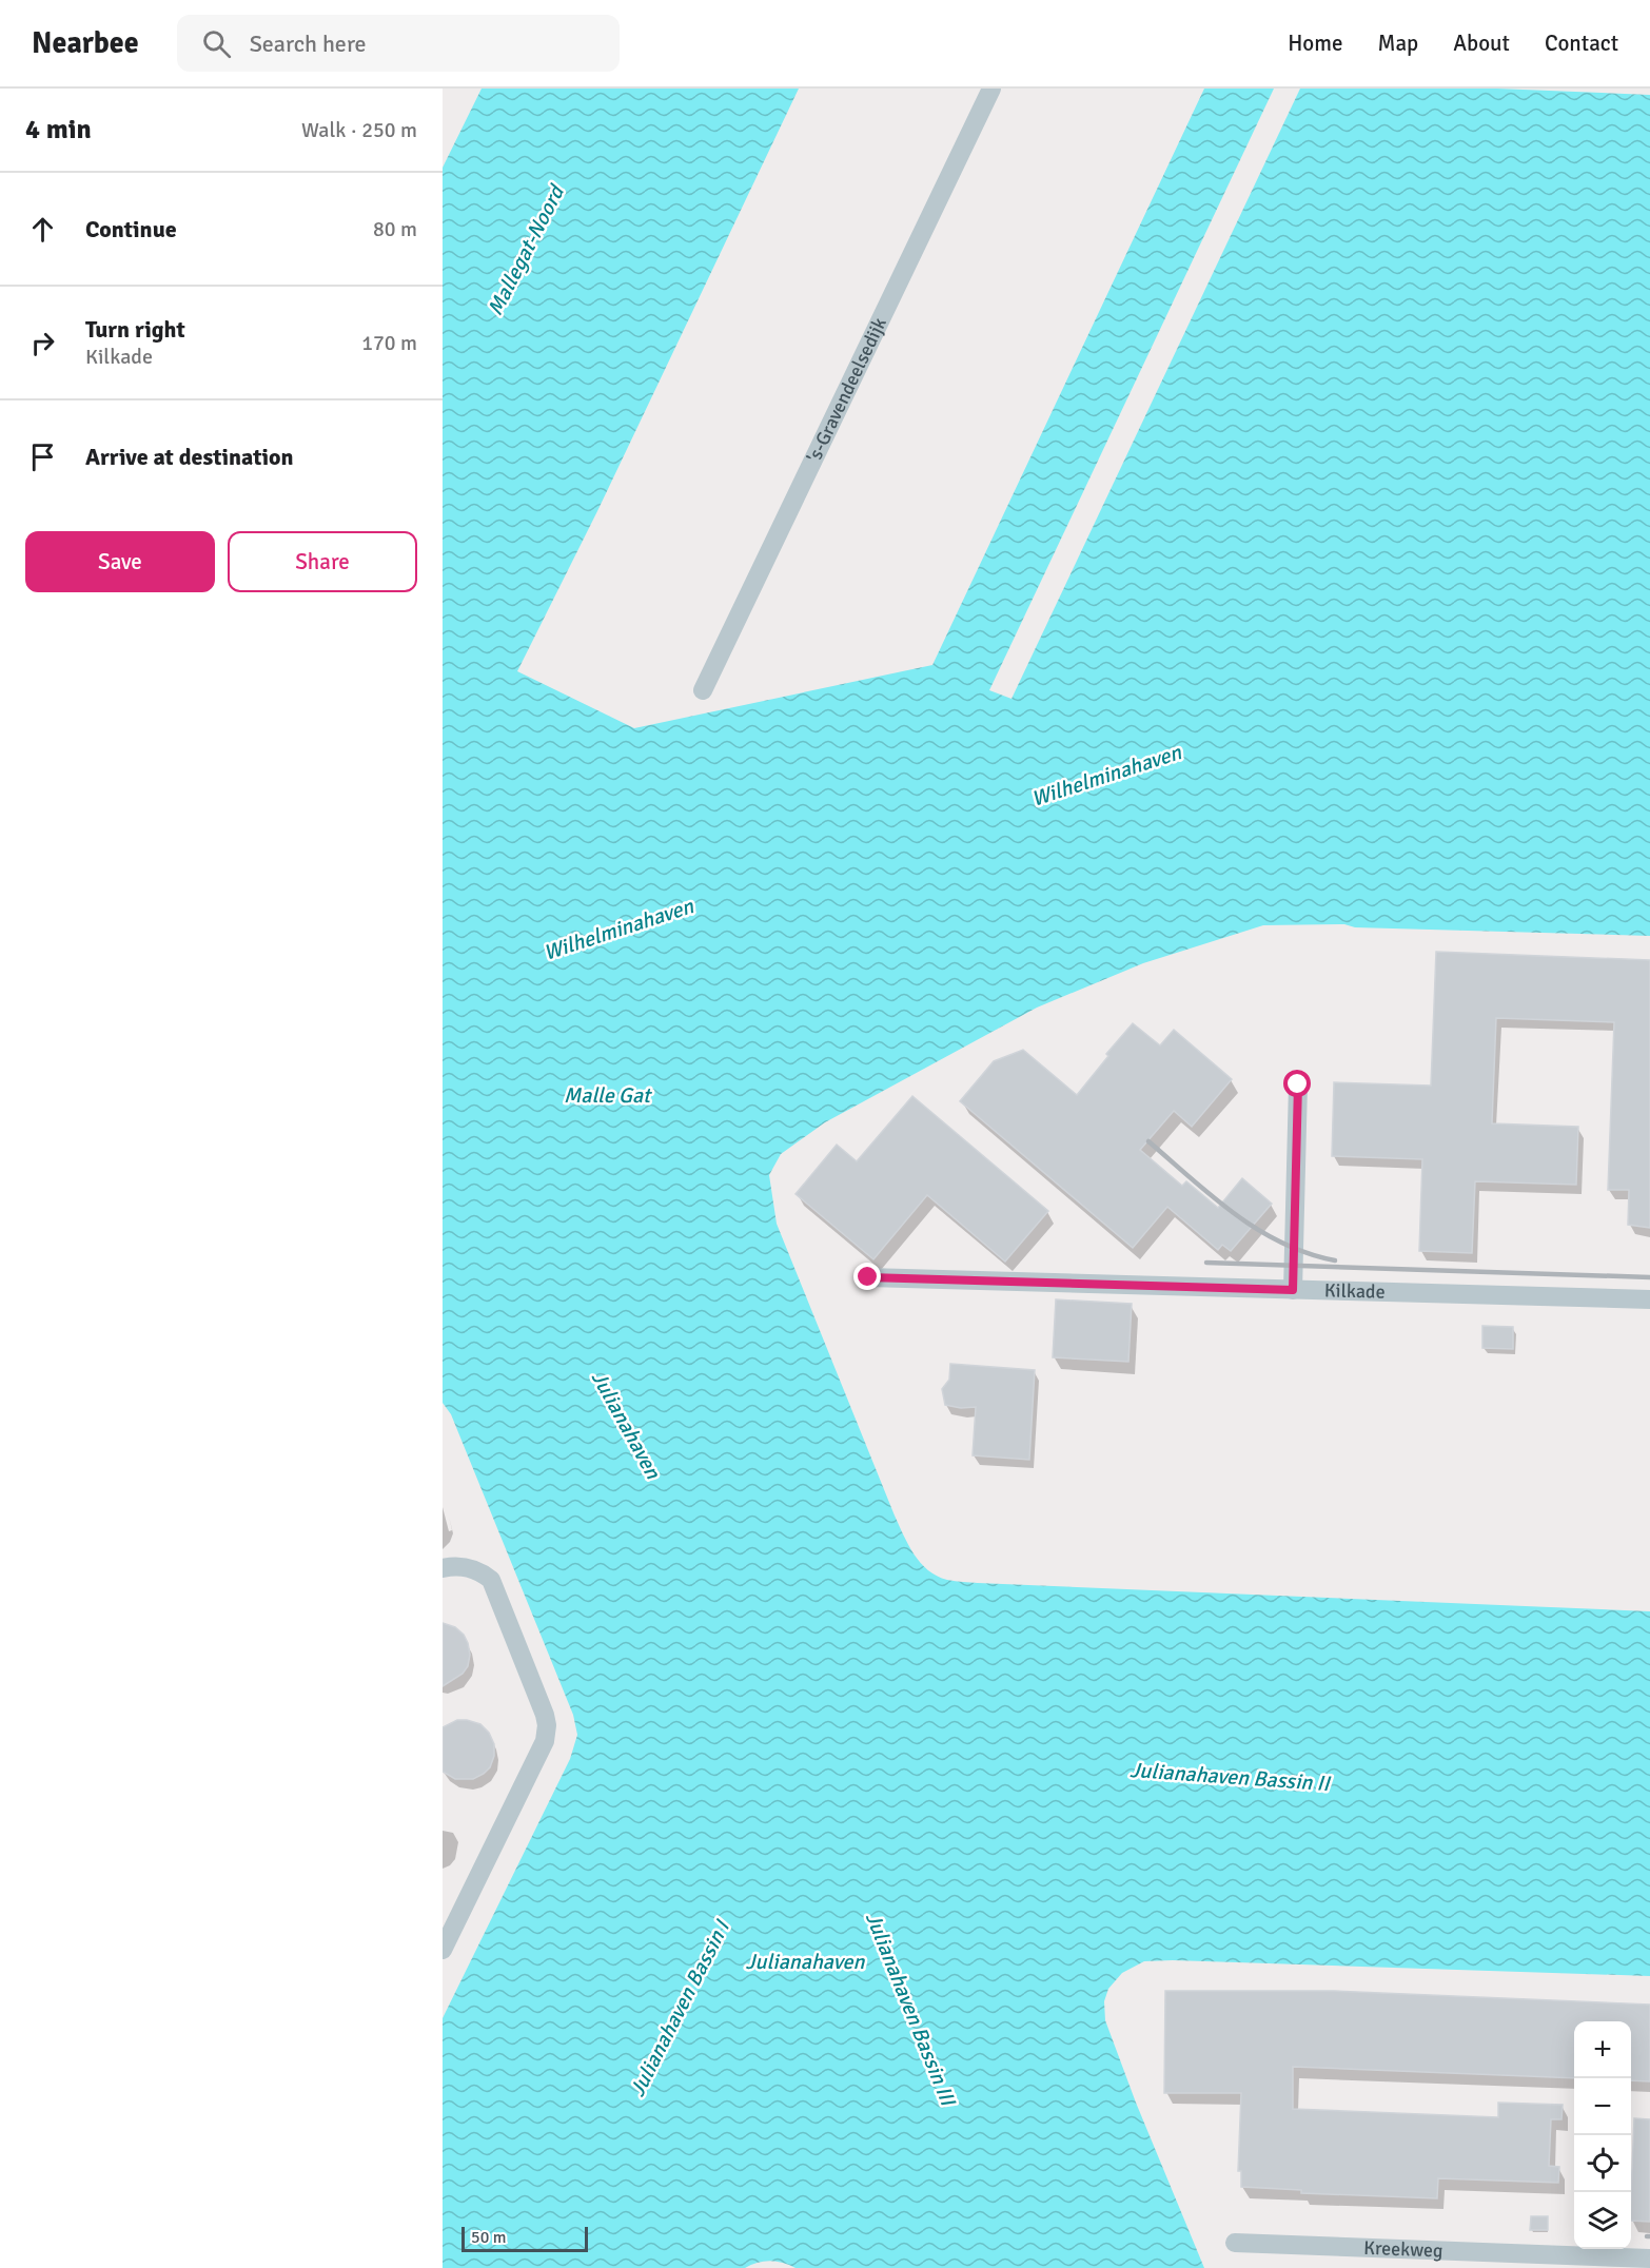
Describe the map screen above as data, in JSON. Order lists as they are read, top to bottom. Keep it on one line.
{"streets":{"street":["'s-Gravendeelsedijk","Kilkade","Kreekweg"]},"water":["Mallegat-Noord","Wilhelminahaven","Malle Gat","Julianahaven","Julianahaven Bassin II","Julianahaven Bassin I","Julianahaven Bassin III"],"scale_bar":"50 m","page":{"header":"Nearbee","search":"Search here","nav":["Home","Map","About","Contact"],"heading":["4 min","Walk · 250 m"],"list":[["Continue","80 m"],["Turn right","Kilkade","170 m"],"Arrive at destination"],"buttons":["Save","Share"],"map_buttons":["+","−"],"scale":"50 m"}}
